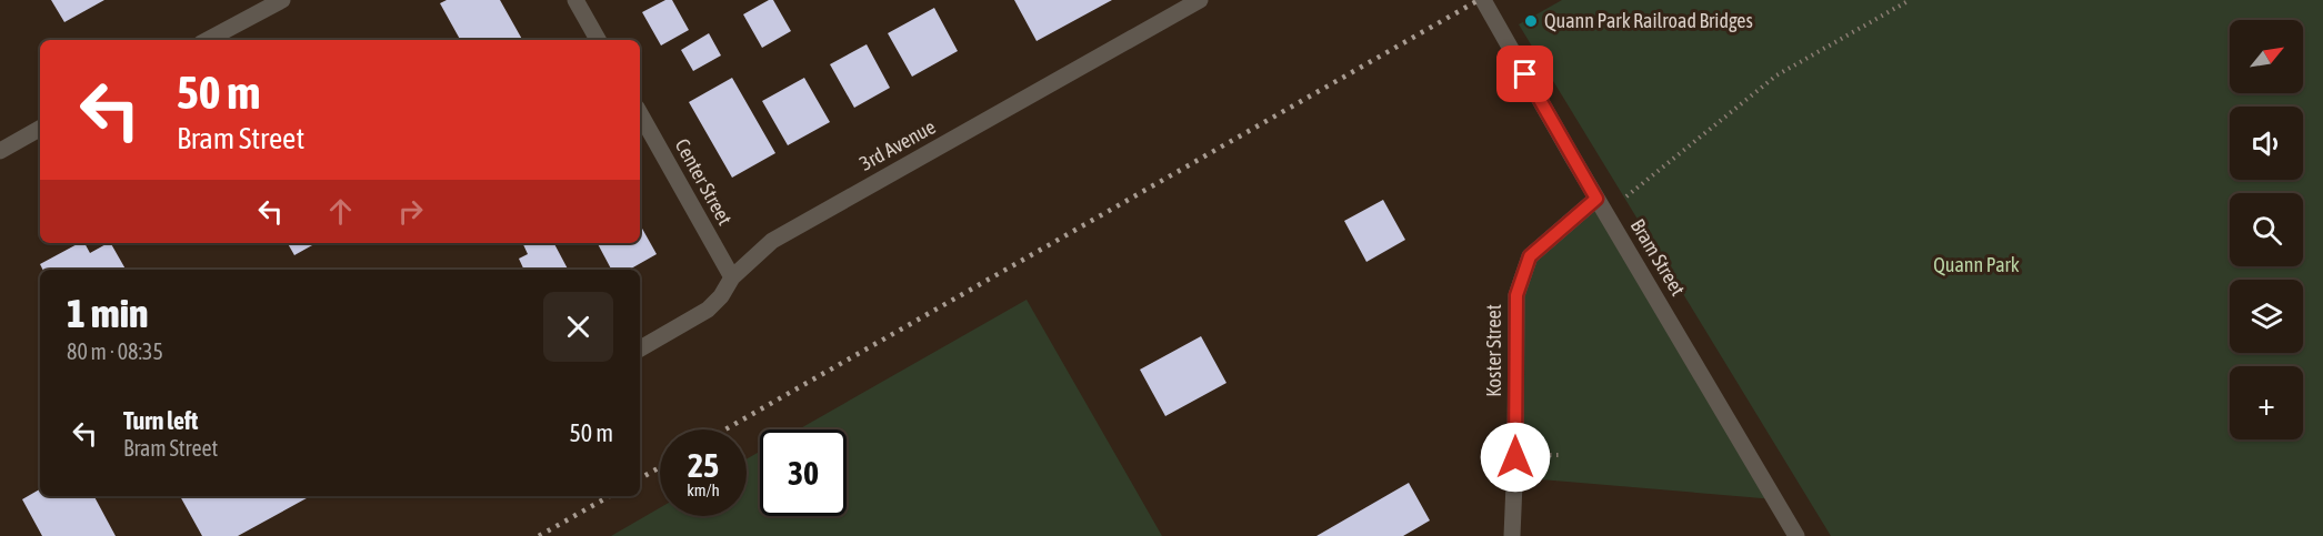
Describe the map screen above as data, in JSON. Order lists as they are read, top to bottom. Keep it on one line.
{"streets":{"street":["3rd Avenue","Center Street","Bram Street","Koster Street"]},"crossings":[["3rd Avenue","Center Street"],["Bram Street","Koster Street"]],"parks":["Quann Park"],"places":["Quann Park Railroad Bridges"],"north":"top right","page":{"map_buttons":"+","turn":["50 m","Bram Street"],"heading":["1 min","80 m · 08:35"],"list":[{"name":"Turn left","note":"Bram Street","value":"50 m"}],"speed":"25 km/h","limit":"30"}}
